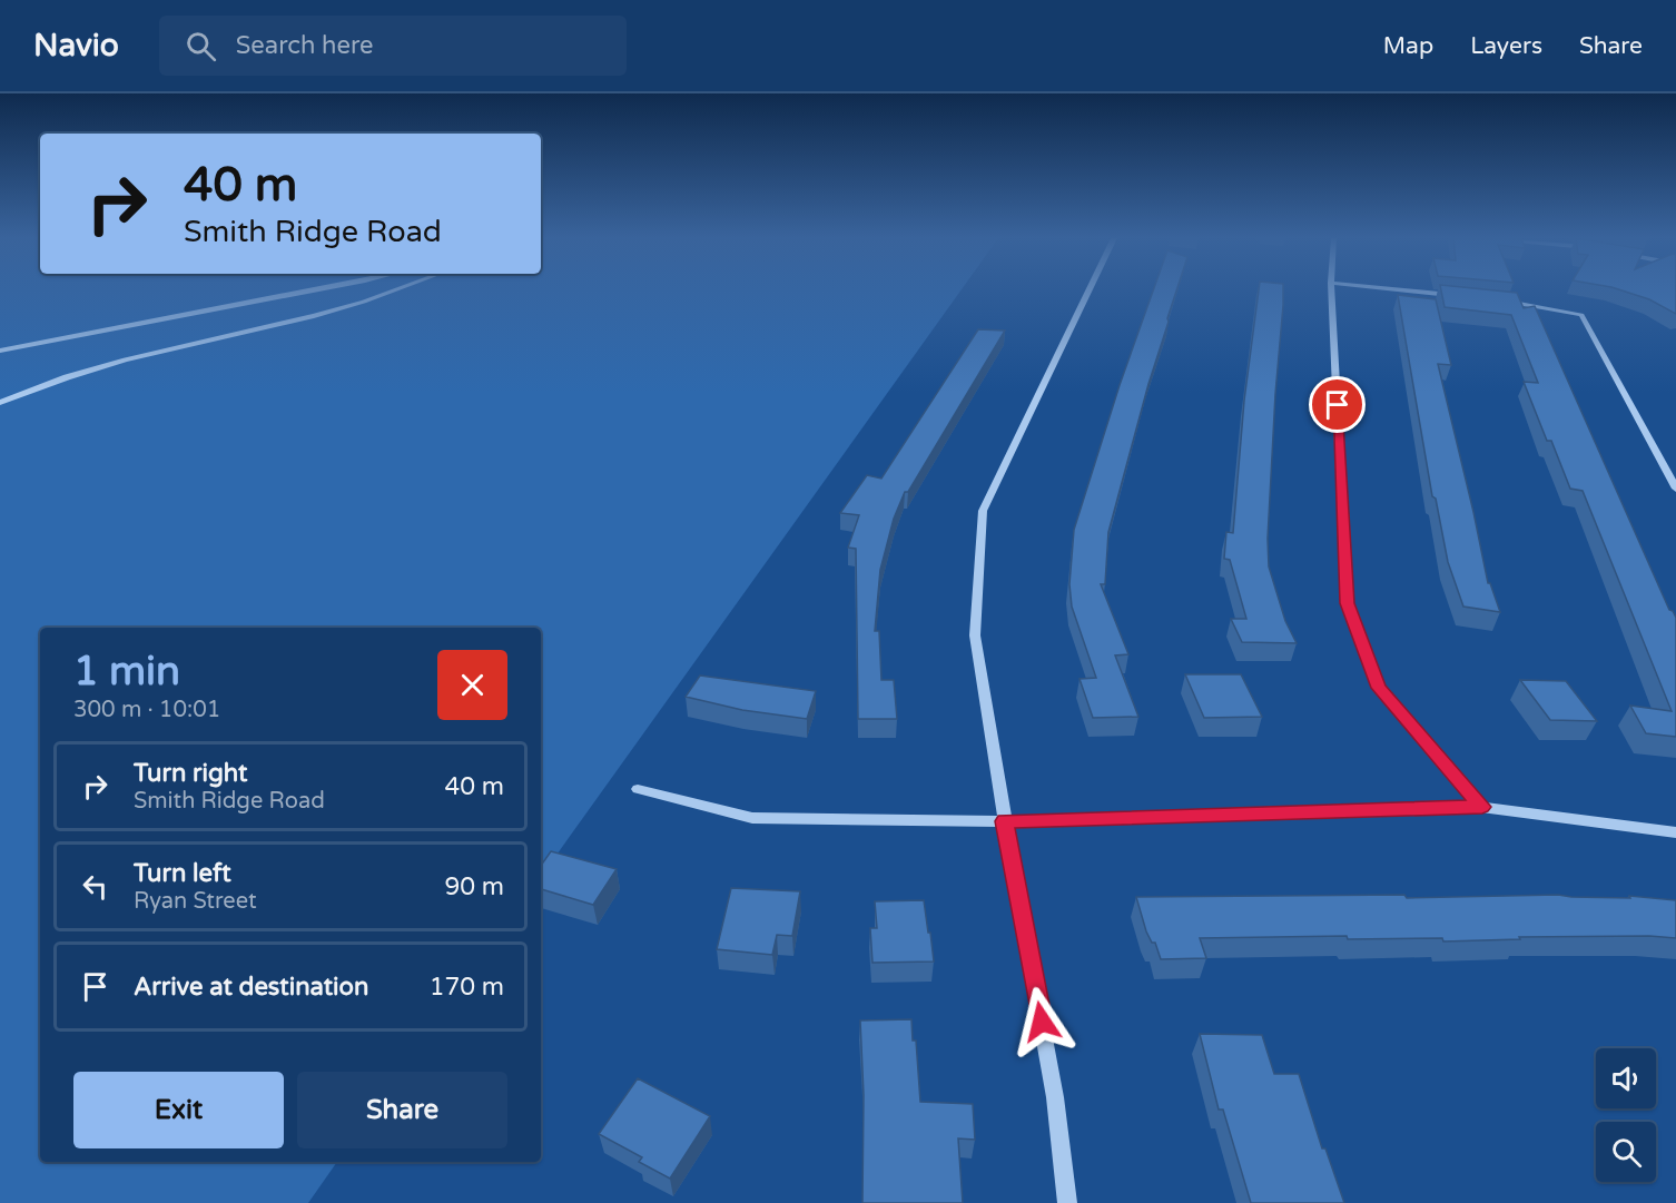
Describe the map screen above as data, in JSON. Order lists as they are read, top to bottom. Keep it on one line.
{"page":{"header":"Navio","search":"Search here","nav":["Map","Layers","Share"],"turn":["40 m","Smith Ridge Road"],"heading":["1 min","300 m · 10:01"],"list":[{"name":"Turn right","note":"Smith Ridge Road","value":"40 m"},{"name":"Turn left","note":"Ryan Street","value":"90 m"},{"name":"Arrive at destination","value":"170 m"}],"buttons":["Exit","Share"]}}
